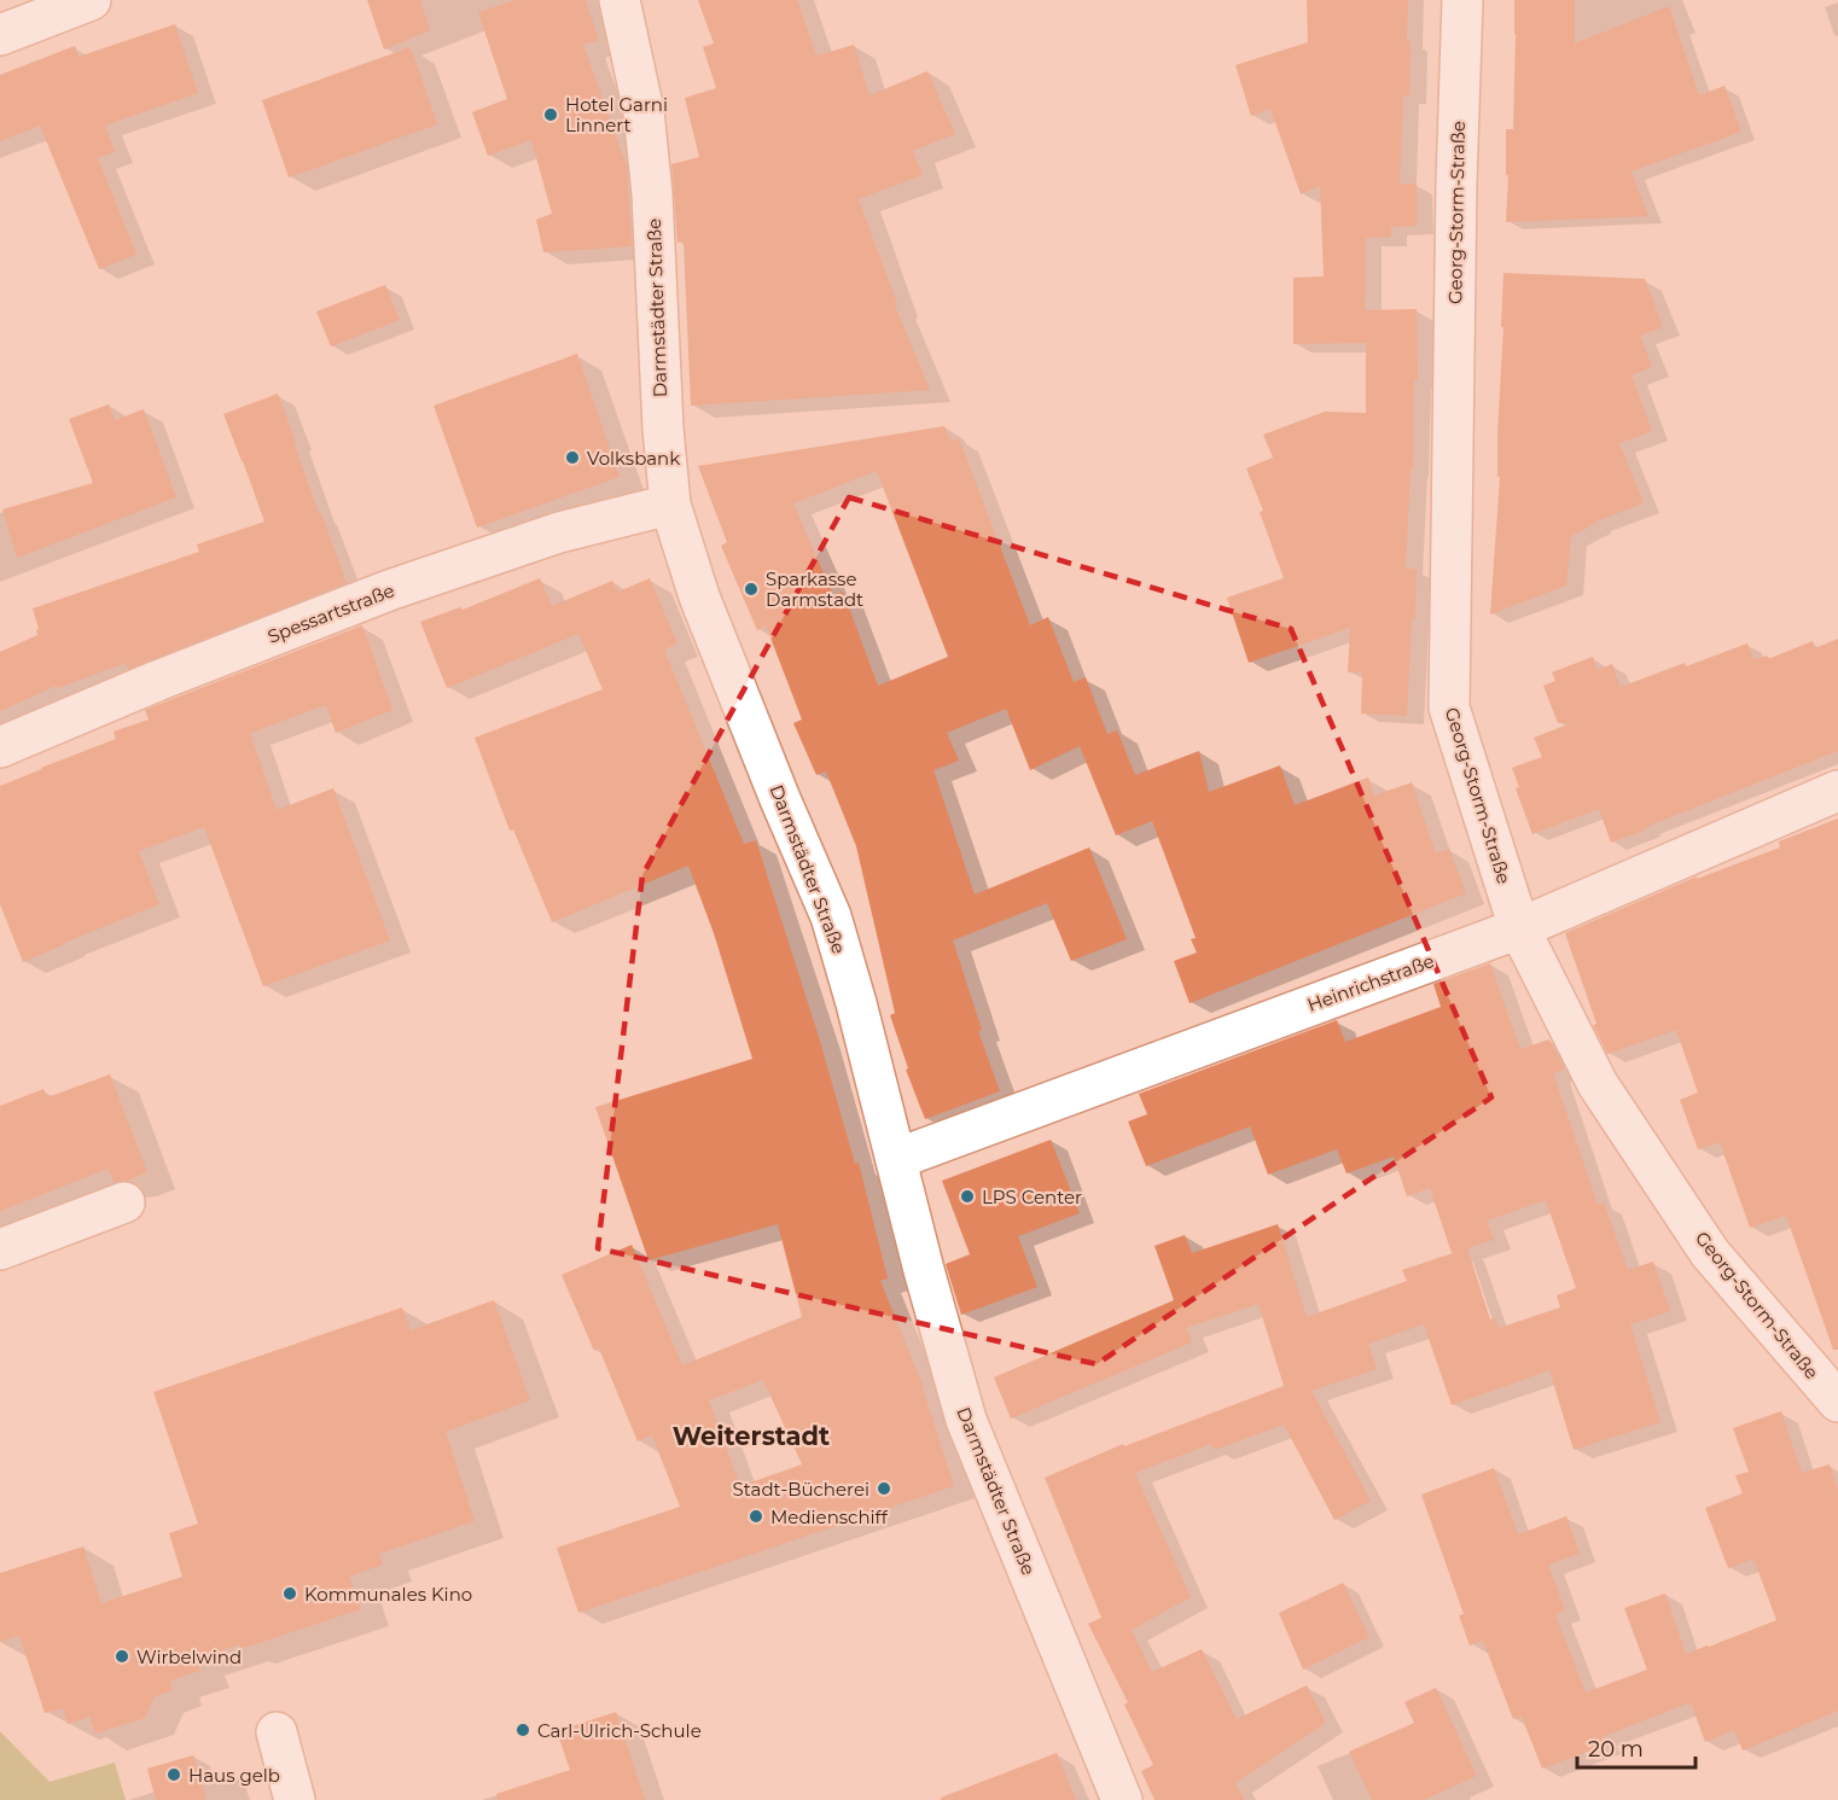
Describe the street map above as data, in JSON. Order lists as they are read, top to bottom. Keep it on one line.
{"streets":{"street":["Georg-Storm-Straße","Darmstädter Straße","Spessartstraße","Heinrichstraße"]},"crossings":[["Georg-Storm-Straße","Heinrichstraße"],["Darmstädter Straße","Spessartstraße"],["Darmstädter Straße","Heinrichstraße"]],"districts":["Weiterstadt"],"places":["Hotel Garni Linnert","Volksbank","Sparkasse Darmstadt","LPS Center","Stadt-Bücherei","Medienschiff","Kommunales Kino","Wirbelwind","Carl-Ulrich-Schule","Haus gelb"],"scale_bar":"20 m"}
